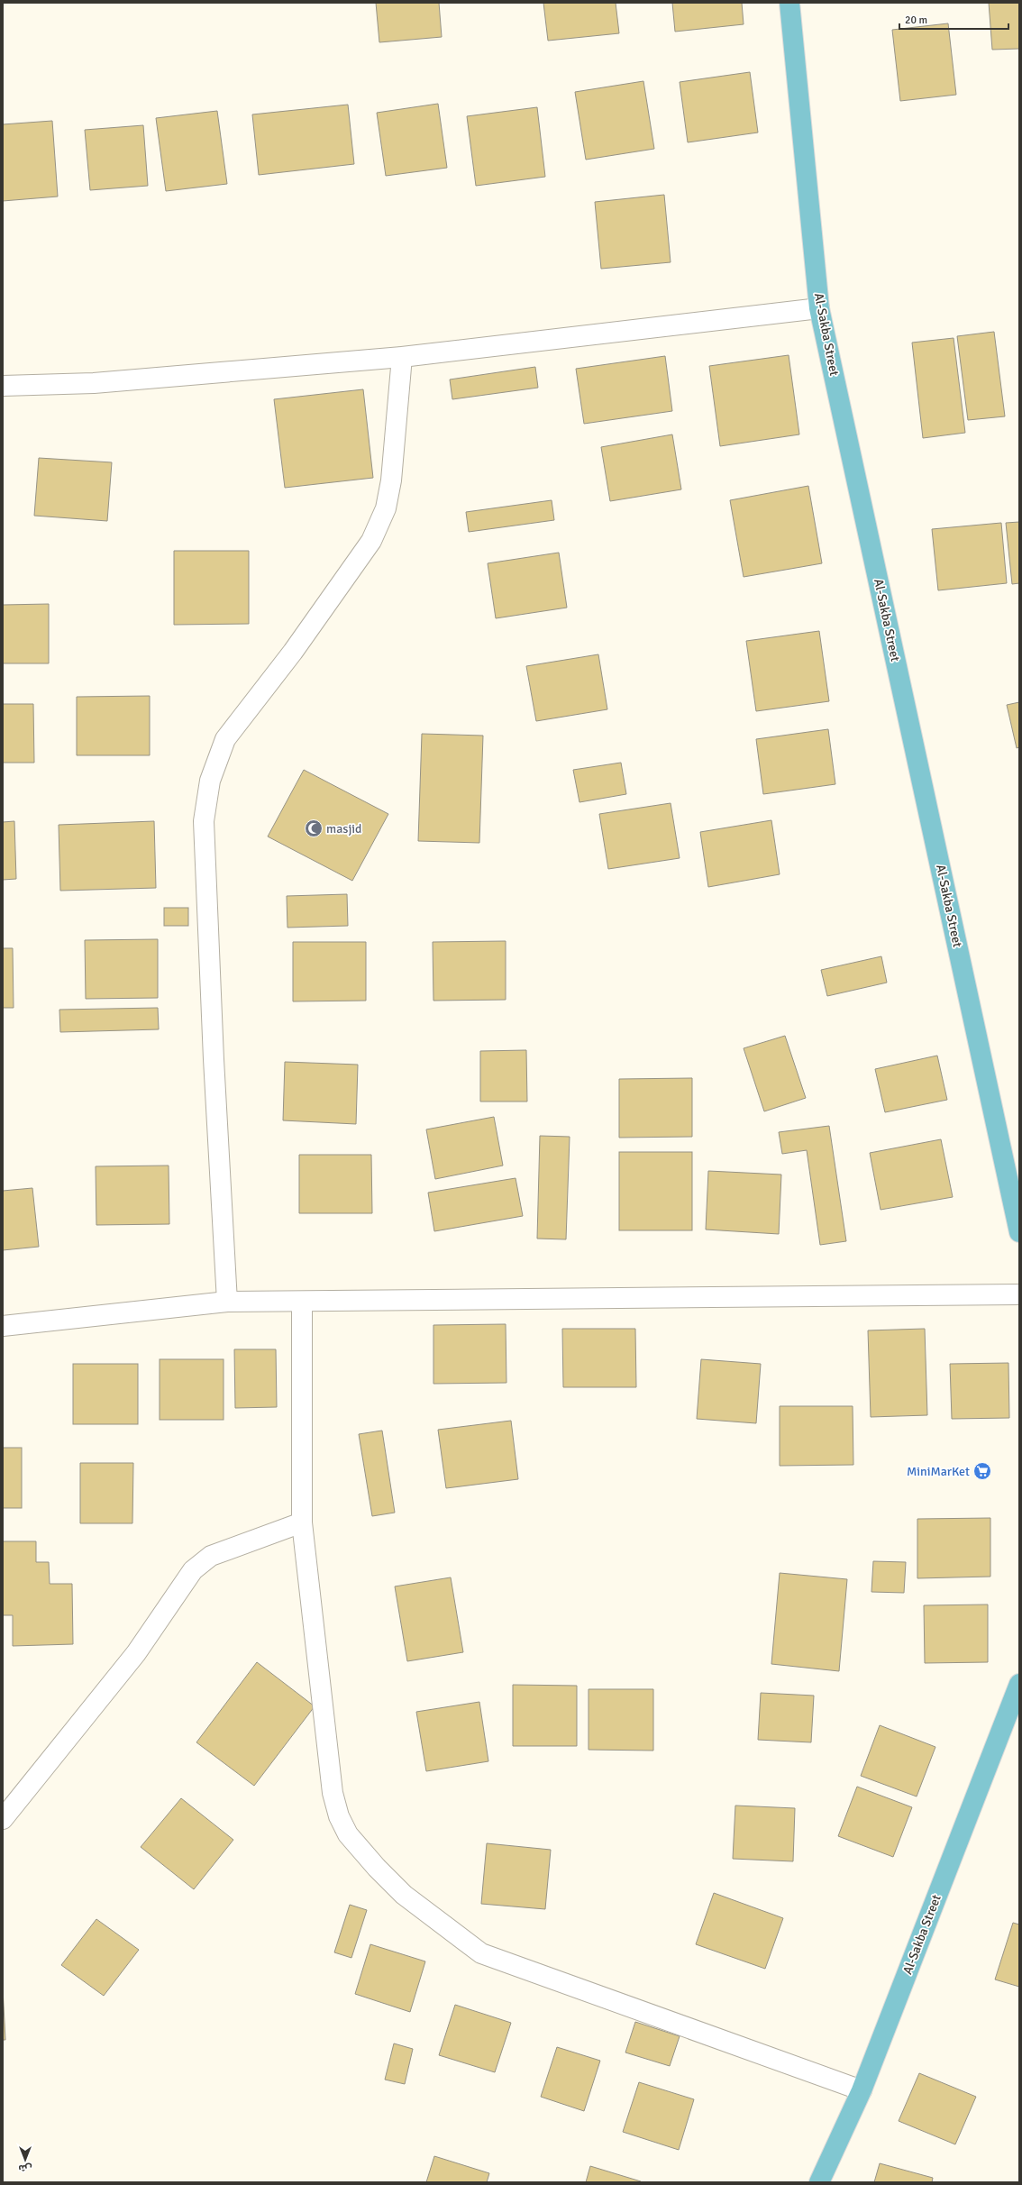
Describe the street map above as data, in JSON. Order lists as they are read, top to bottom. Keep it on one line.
{"streets":{"main road":["Al-Sakba Street"]},"places":{"mosque":["masjid"],"supermarket":["MiniMarKet"]},"scale_bar":"20 m","north":"bottom"}
